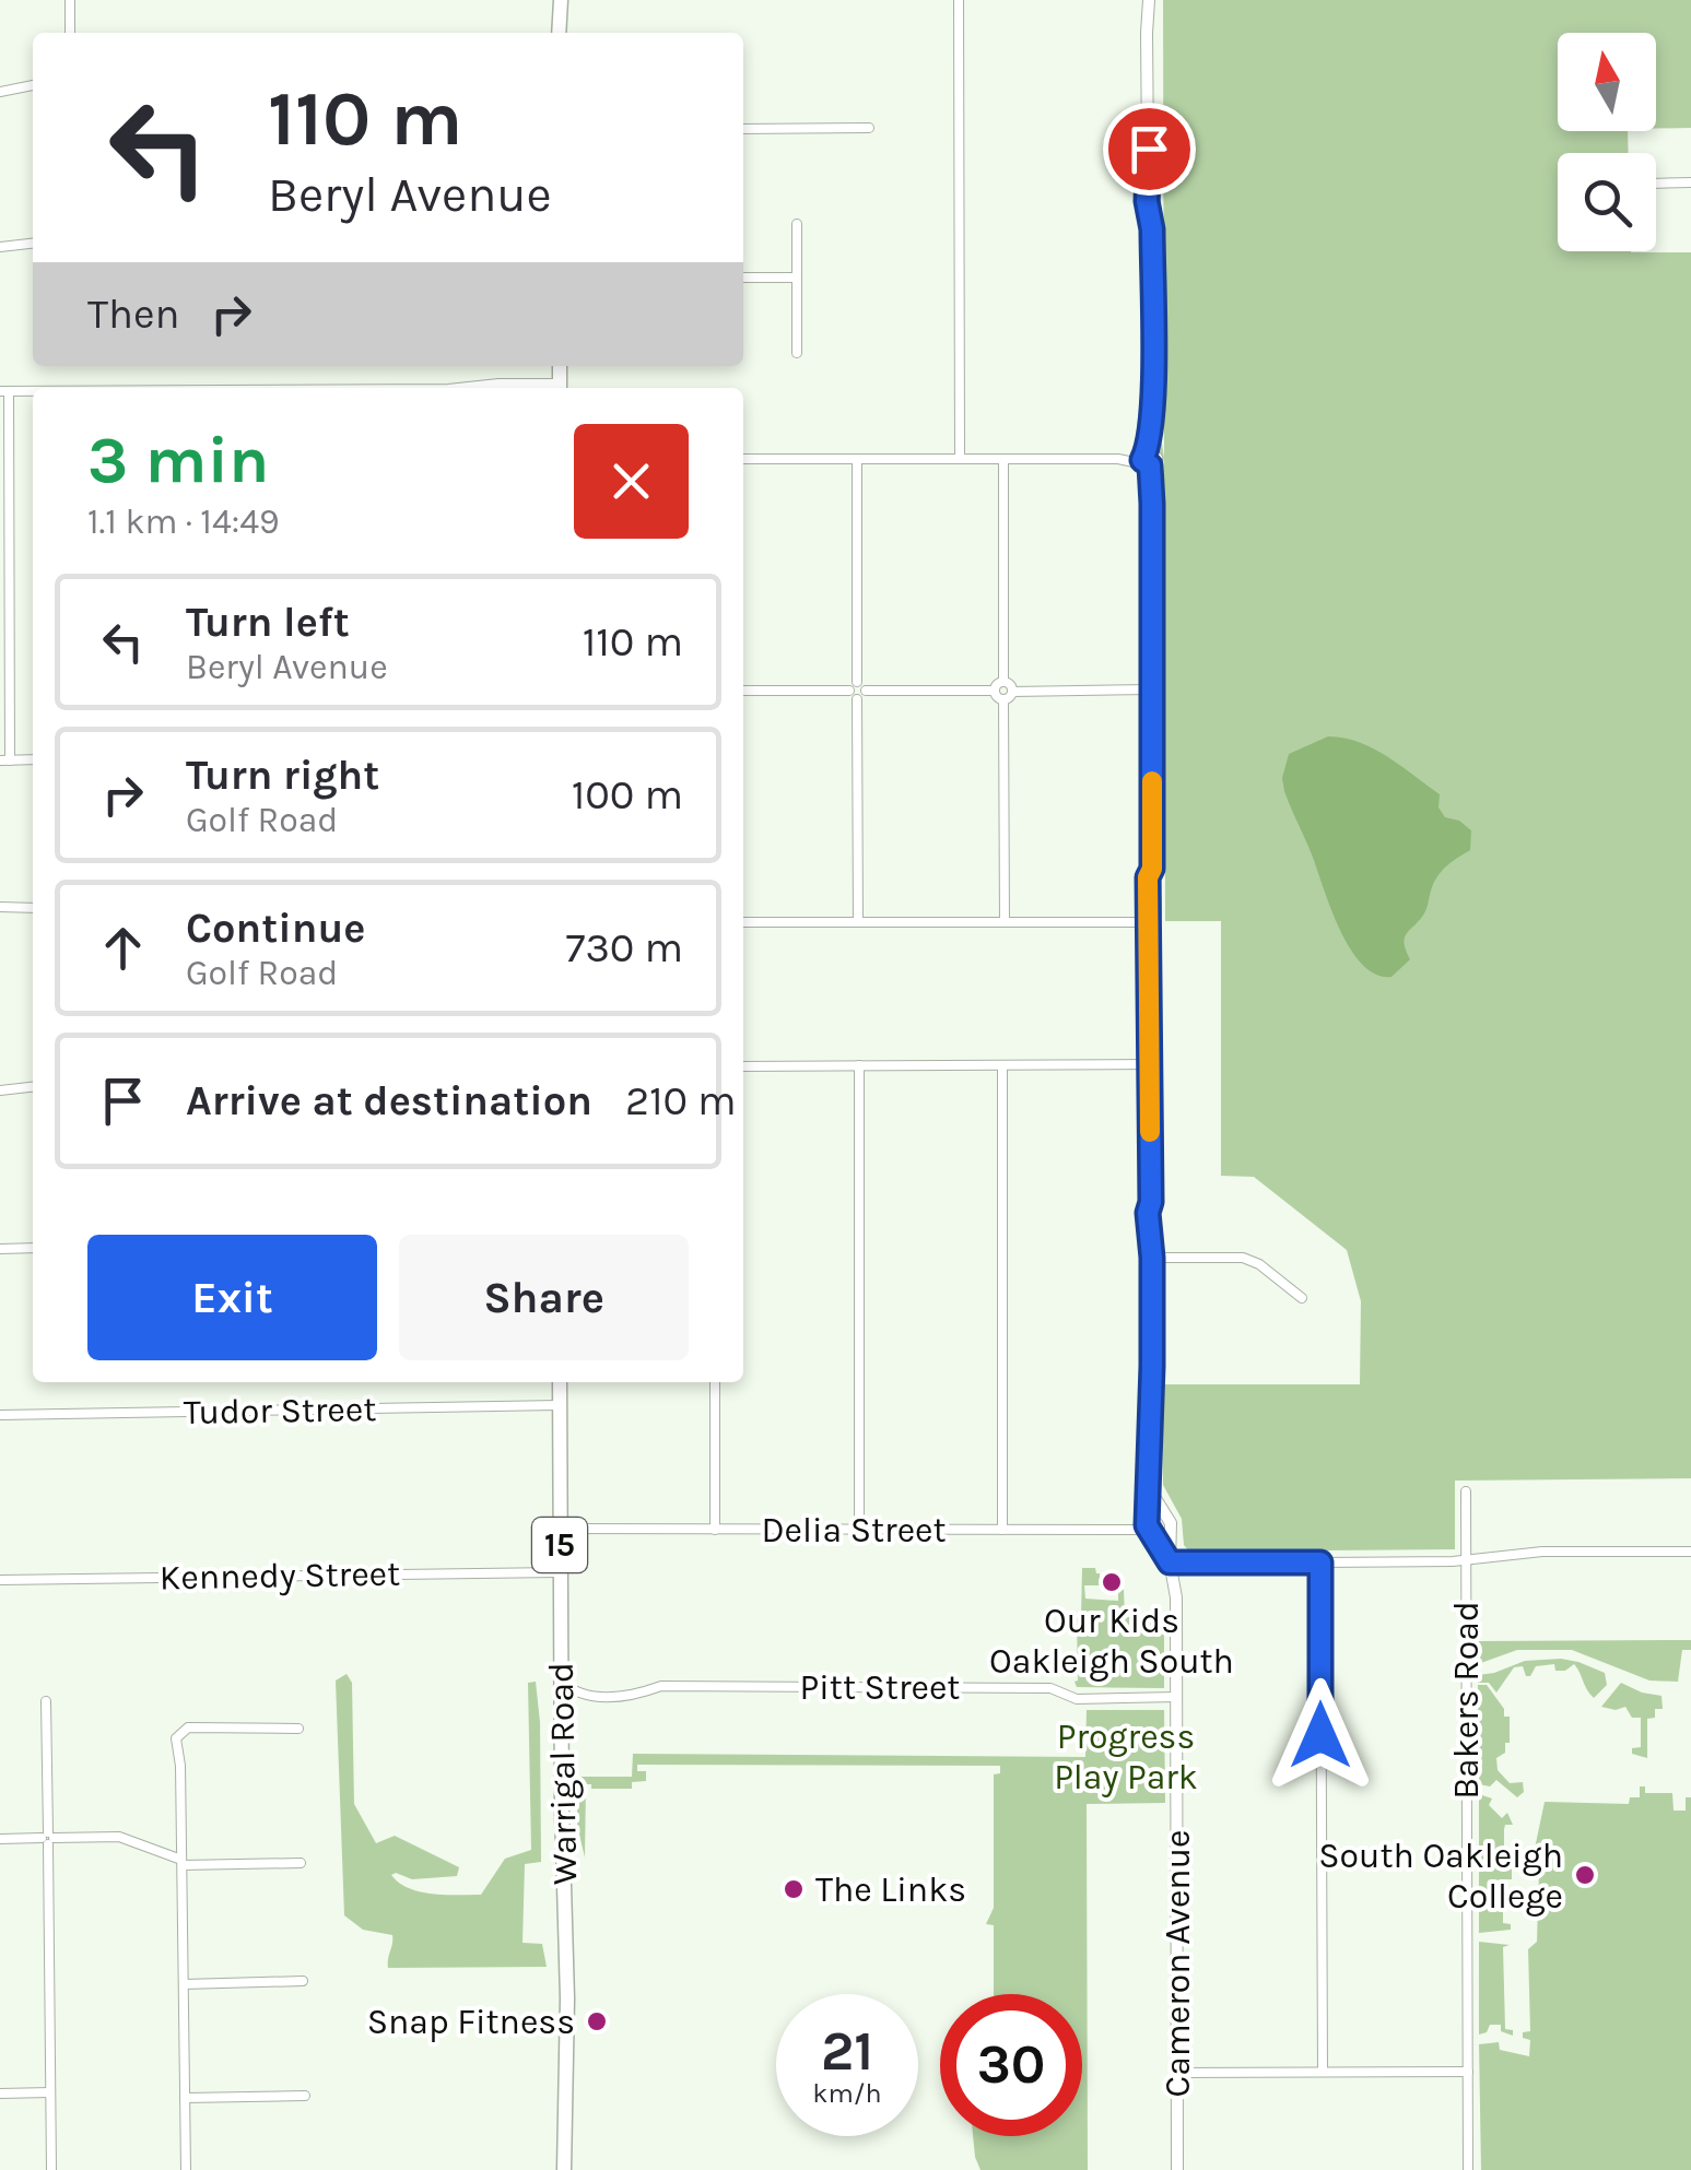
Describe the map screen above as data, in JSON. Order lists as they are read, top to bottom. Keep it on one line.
{"streets":{"highway":["15","Warrigal Road"],"street":["Tudor Street","Delia Street","Kennedy Street","Pitt Street","Bakers Road","Cameron Avenue"]},"crossings":[["Tudor Street","Warrigal Road"],["Delia Street","Warrigal Road"],["Delia Street","Cameron Avenue"],["Kennedy Street","Warrigal Road"],["Pitt Street","Cameron Avenue"]],"parks":["Progress Play Park"],"places":["Our Kids Oakleigh South","South Oakleigh College","The Links","Snap Fitness"],"north":"top","page":{"turn":["110 m","Beryl Avenue"],"then":"Then","heading":["3 min","1.1 km · 14:49"],"list":[{"name":"Turn left","note":"Beryl Avenue","value":"110 m"},{"name":"Turn right","note":"Golf Road","value":"100 m"},{"name":"Continue","note":"Golf Road","value":"730 m"},{"name":"Arrive at destination","value":"210 m"}],"buttons":["Exit","Share"],"speed":"21 km/h","limit":"30"}}
